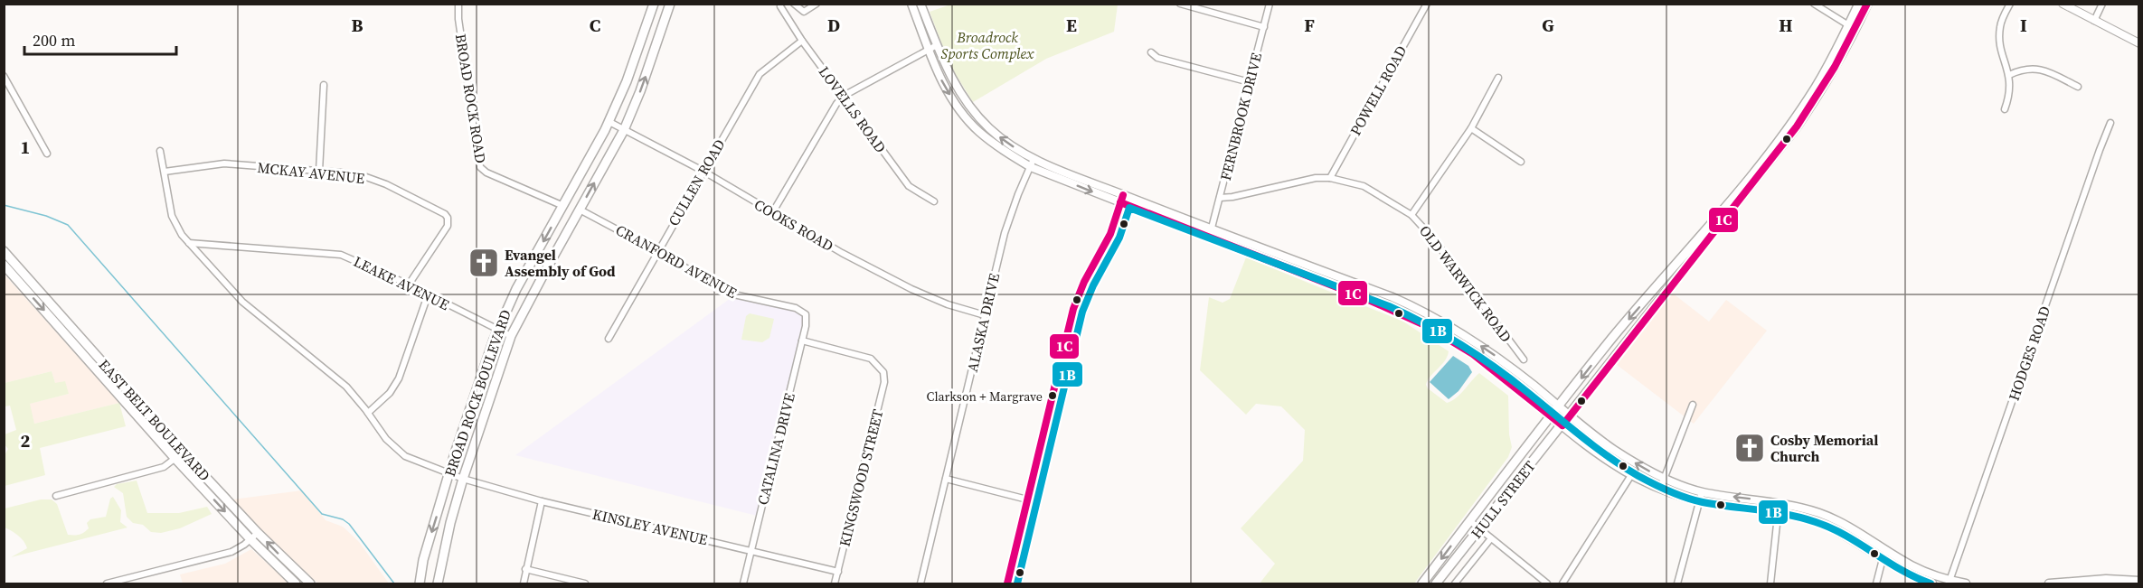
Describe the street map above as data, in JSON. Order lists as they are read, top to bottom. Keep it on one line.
{"streets":{"main road":["BROAD ROCK BOULEVARD","EAST BELT BOULEVARD","HULL STREET"],"street":["POWELL ROAD","BROAD ROCK ROAD","LOVELLS ROAD","FERNBROOK DRIVE","MCKAY AVENUE","CULLEN ROAD","COOKS ROAD","CRANFORD AVENUE","LEAKE AVENUE","OLD WARWICK ROAD","ALASKA DRIVE","HODGES ROAD","CATALINA DRIVE","KINGSWOOD STREET","KINSLEY AVENUE"]},"crossings":[["POWELL ROAD","OLD WARWICK ROAD"],["BROAD ROCK ROAD","BROAD ROCK BOULEVARD"],["LOVELLS ROAD","CULLEN ROAD"],["FERNBROOK DRIVE","OLD WARWICK ROAD"],["MCKAY AVENUE","LEAKE AVENUE"],["MCKAY AVENUE","KINSLEY AVENUE"],["CULLEN ROAD","COOKS ROAD"],["CULLEN ROAD","CRANFORD AVENUE"],["COOKS ROAD","ALASKA DRIVE"],["COOKS ROAD","BROAD ROCK BOULEVARD"],["CRANFORD AVENUE","BROAD ROCK BOULEVARD"],["CRANFORD AVENUE","CATALINA DRIVE"],["LEAKE AVENUE","BROAD ROCK BOULEVARD"],["LEAKE AVENUE","KINSLEY AVENUE"],["BROAD ROCK BOULEVARD","KINSLEY AVENUE"],["CATALINA DRIVE","KINGSWOOD STREET"],["CATALINA DRIVE","KINSLEY AVENUE"],["KINGSWOOD STREET","KINSLEY AVENUE"]],"parks":["Broadrock Sports Complex"],"places":{"church":["Evangel Assembly of God","Cosby Memorial Church"],"other":["Clarkson + Margrave"]},"lines":["transit line 1C","transit line 1B"],"scale_bar":"200 m","grid":{"columns":["B","C","D","E","F","G","H","I"],"rows":["1","2"]}}
